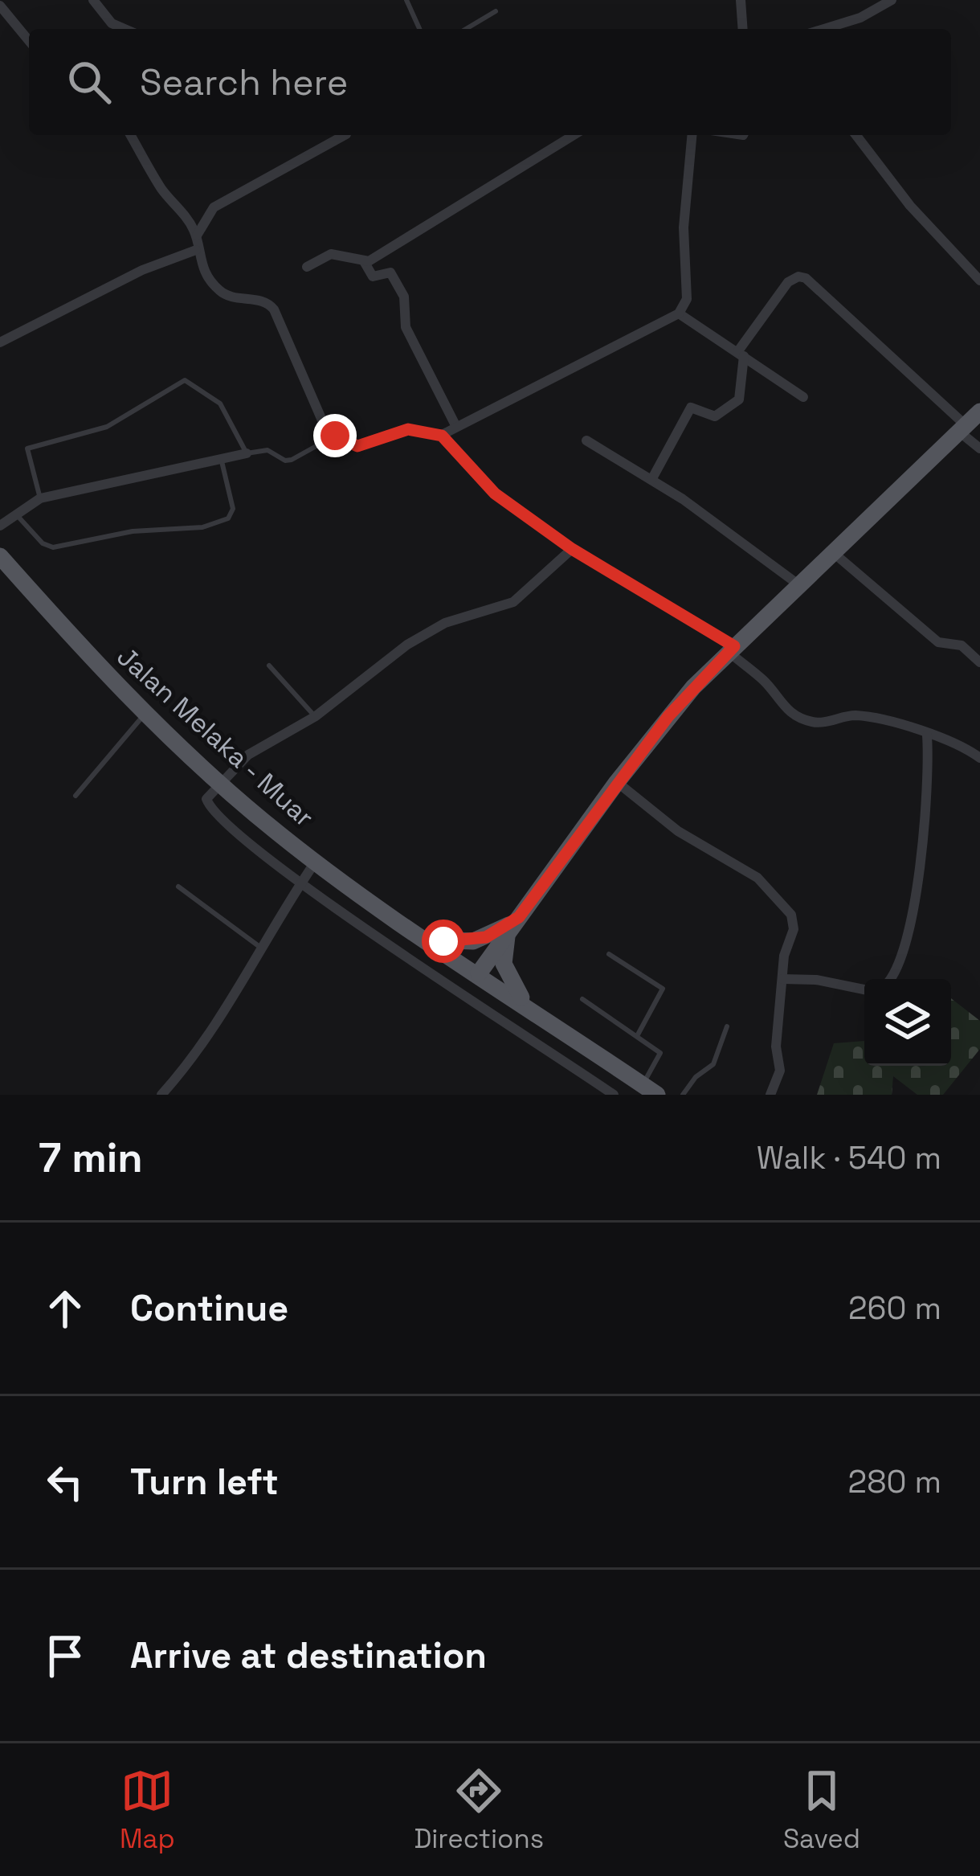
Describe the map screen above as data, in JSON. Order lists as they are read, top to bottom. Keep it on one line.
{"streets":{"main road":["Jalan Melaka - Muar"]},"page":{"search":"Search here","heading":["7 min","Walk · 540 m"],"list":[["Continue","260 m"],["Turn left","280 m"],"Arrive at destination"],"nav":["Map","Directions","Saved"]}}
